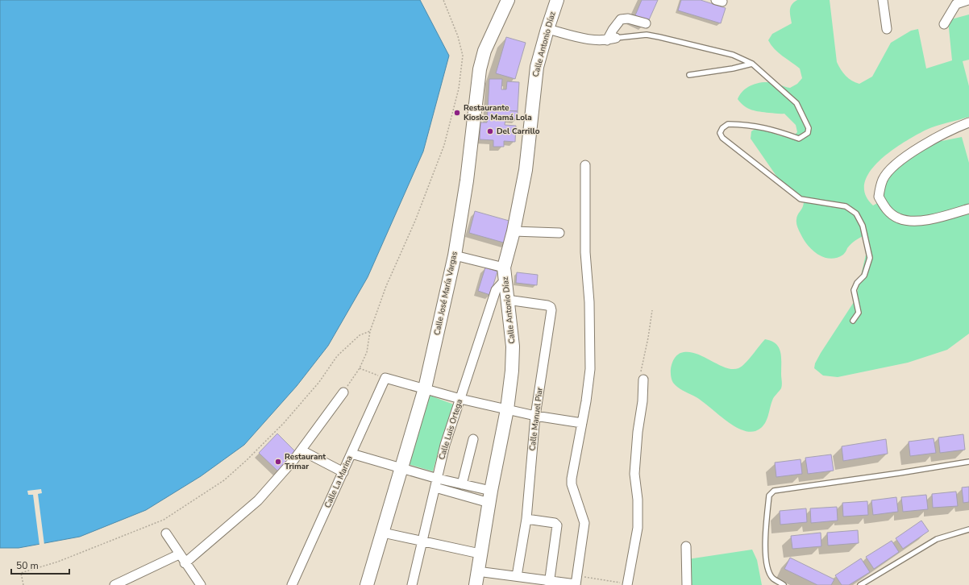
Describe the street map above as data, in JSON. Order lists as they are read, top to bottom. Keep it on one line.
{"streets":{"street":["Calle Antonio Díaz","Calle José María Vargas","Calle Manuel Piar","Calle Luis Ortega","Calle La Marina"]},"crossings":[["Calle Antonio Díaz","Calle Manuel Piar"],["Calle Antonio Díaz","Calle Luis Ortega"]],"places":["Restaurante Kiosko Mamá Lola","Del Carrillo","Restaurant Trimar"],"scale_bar":"50 m"}
